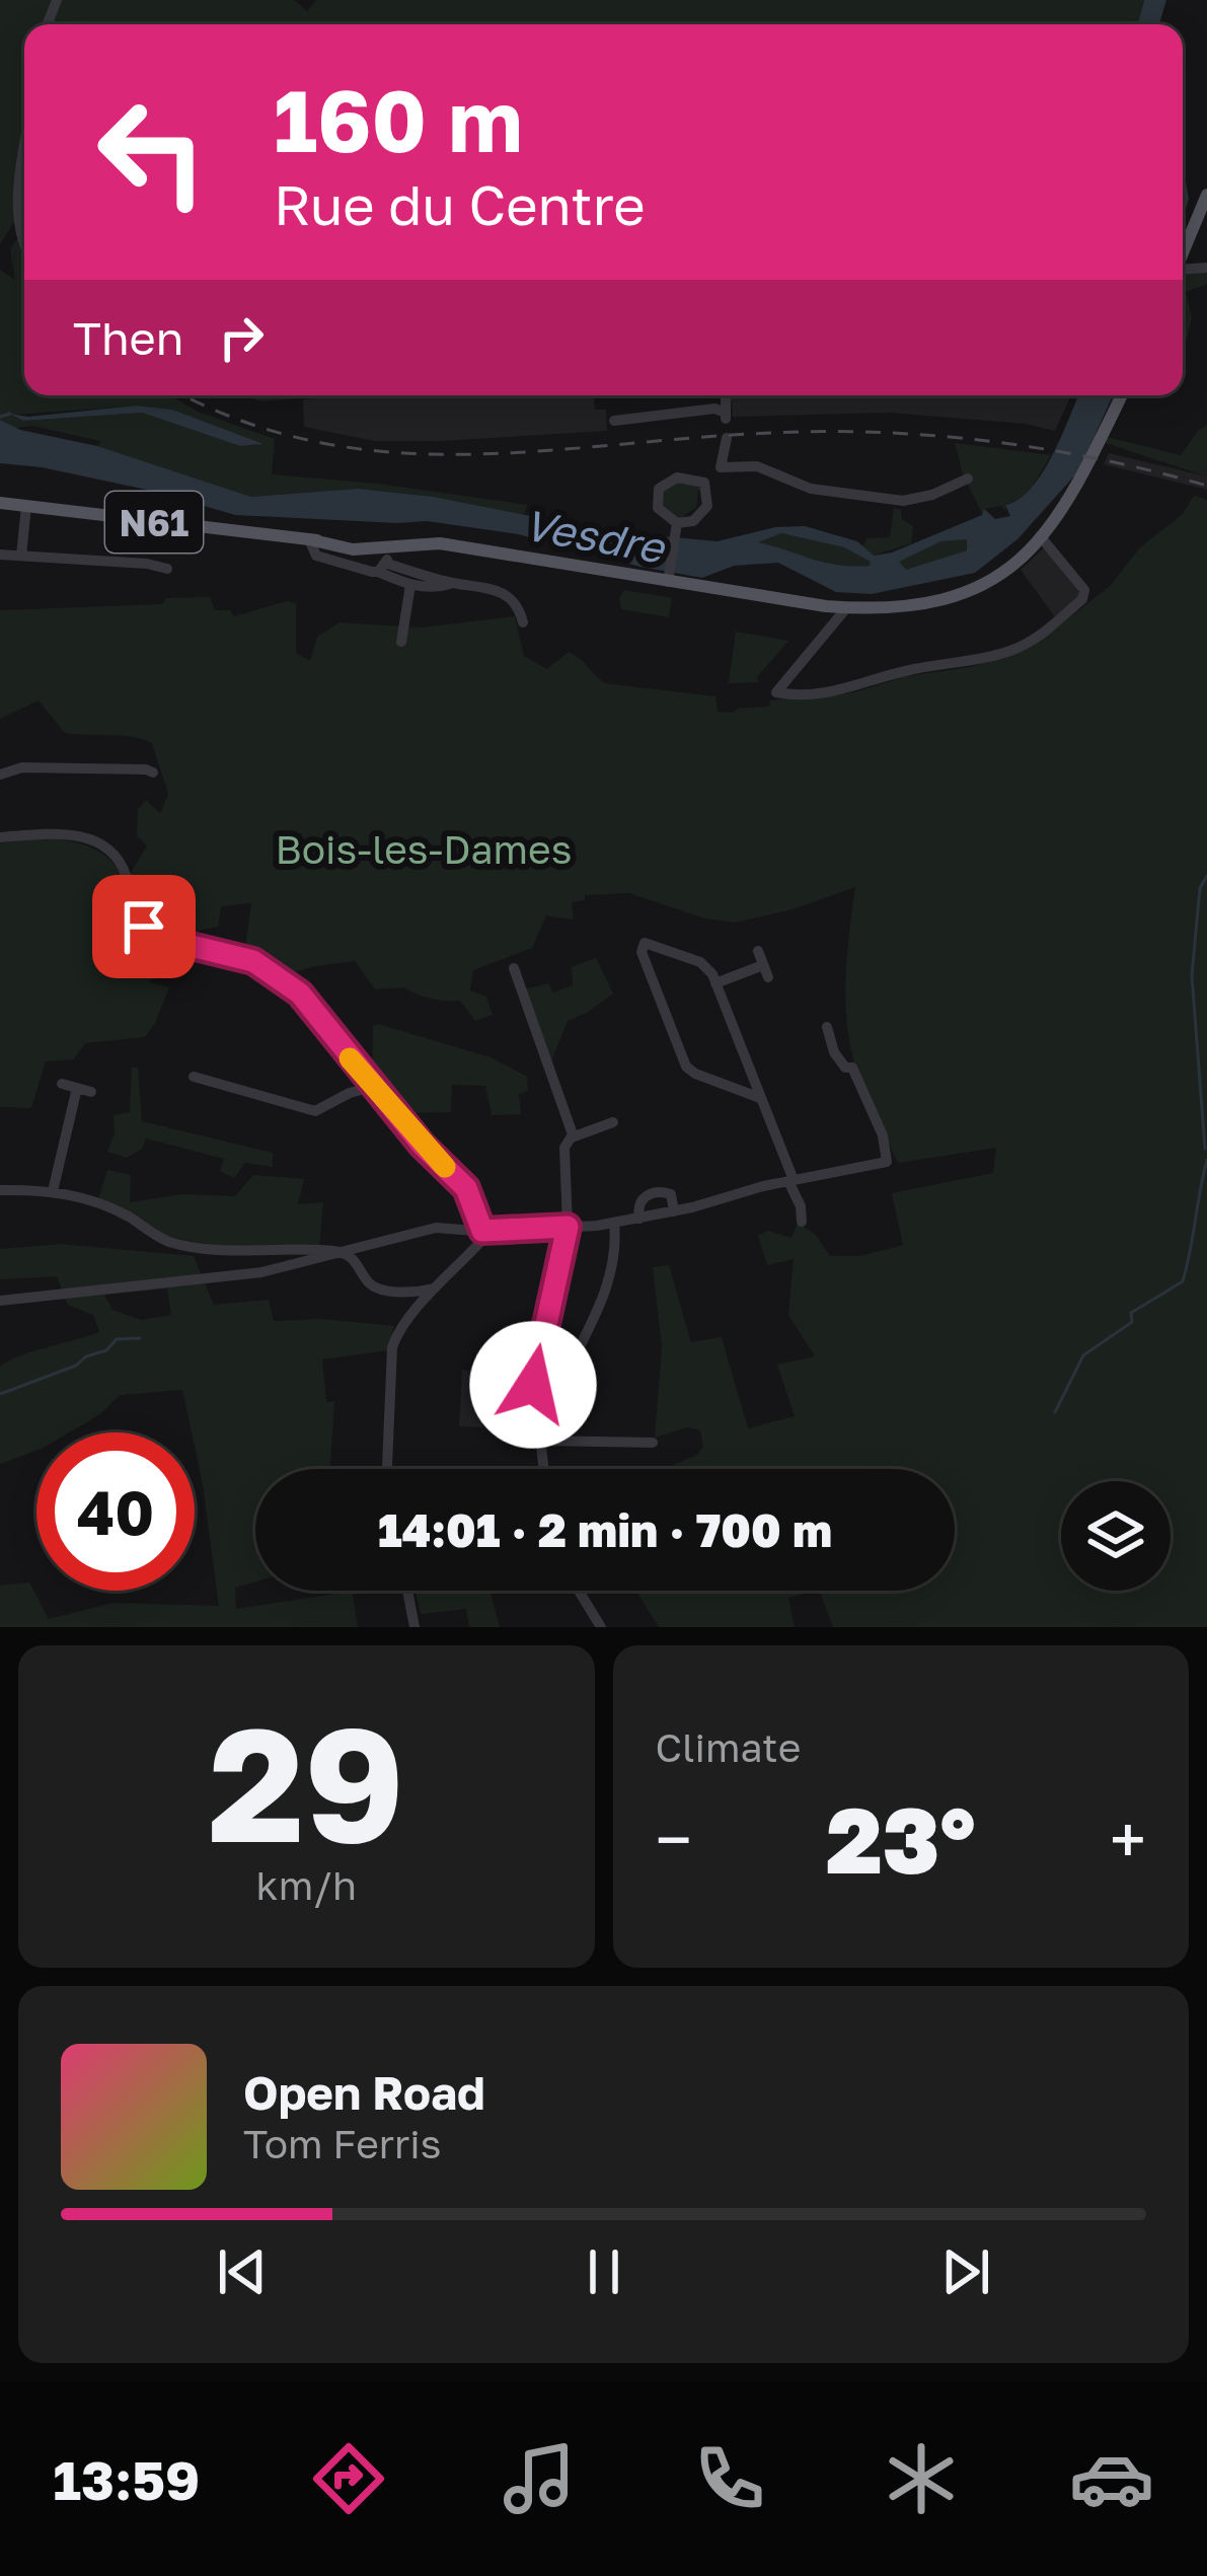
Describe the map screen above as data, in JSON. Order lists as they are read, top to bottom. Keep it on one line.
{"streets":{"main road":["N61"]},"water":["Vesdre"],"parks":["Bois-les-Dames"],"page":{"turn":["160 m","Rue du Centre"],"then":"Then","limit":"40","trip":"14:01 · 2 min · 700 m","tile":[["29","km/h"],"Climate"],"heat":["−","23°","+"],"song":["Open Road","Tom Ferris"],"tabs":"13:59"}}
